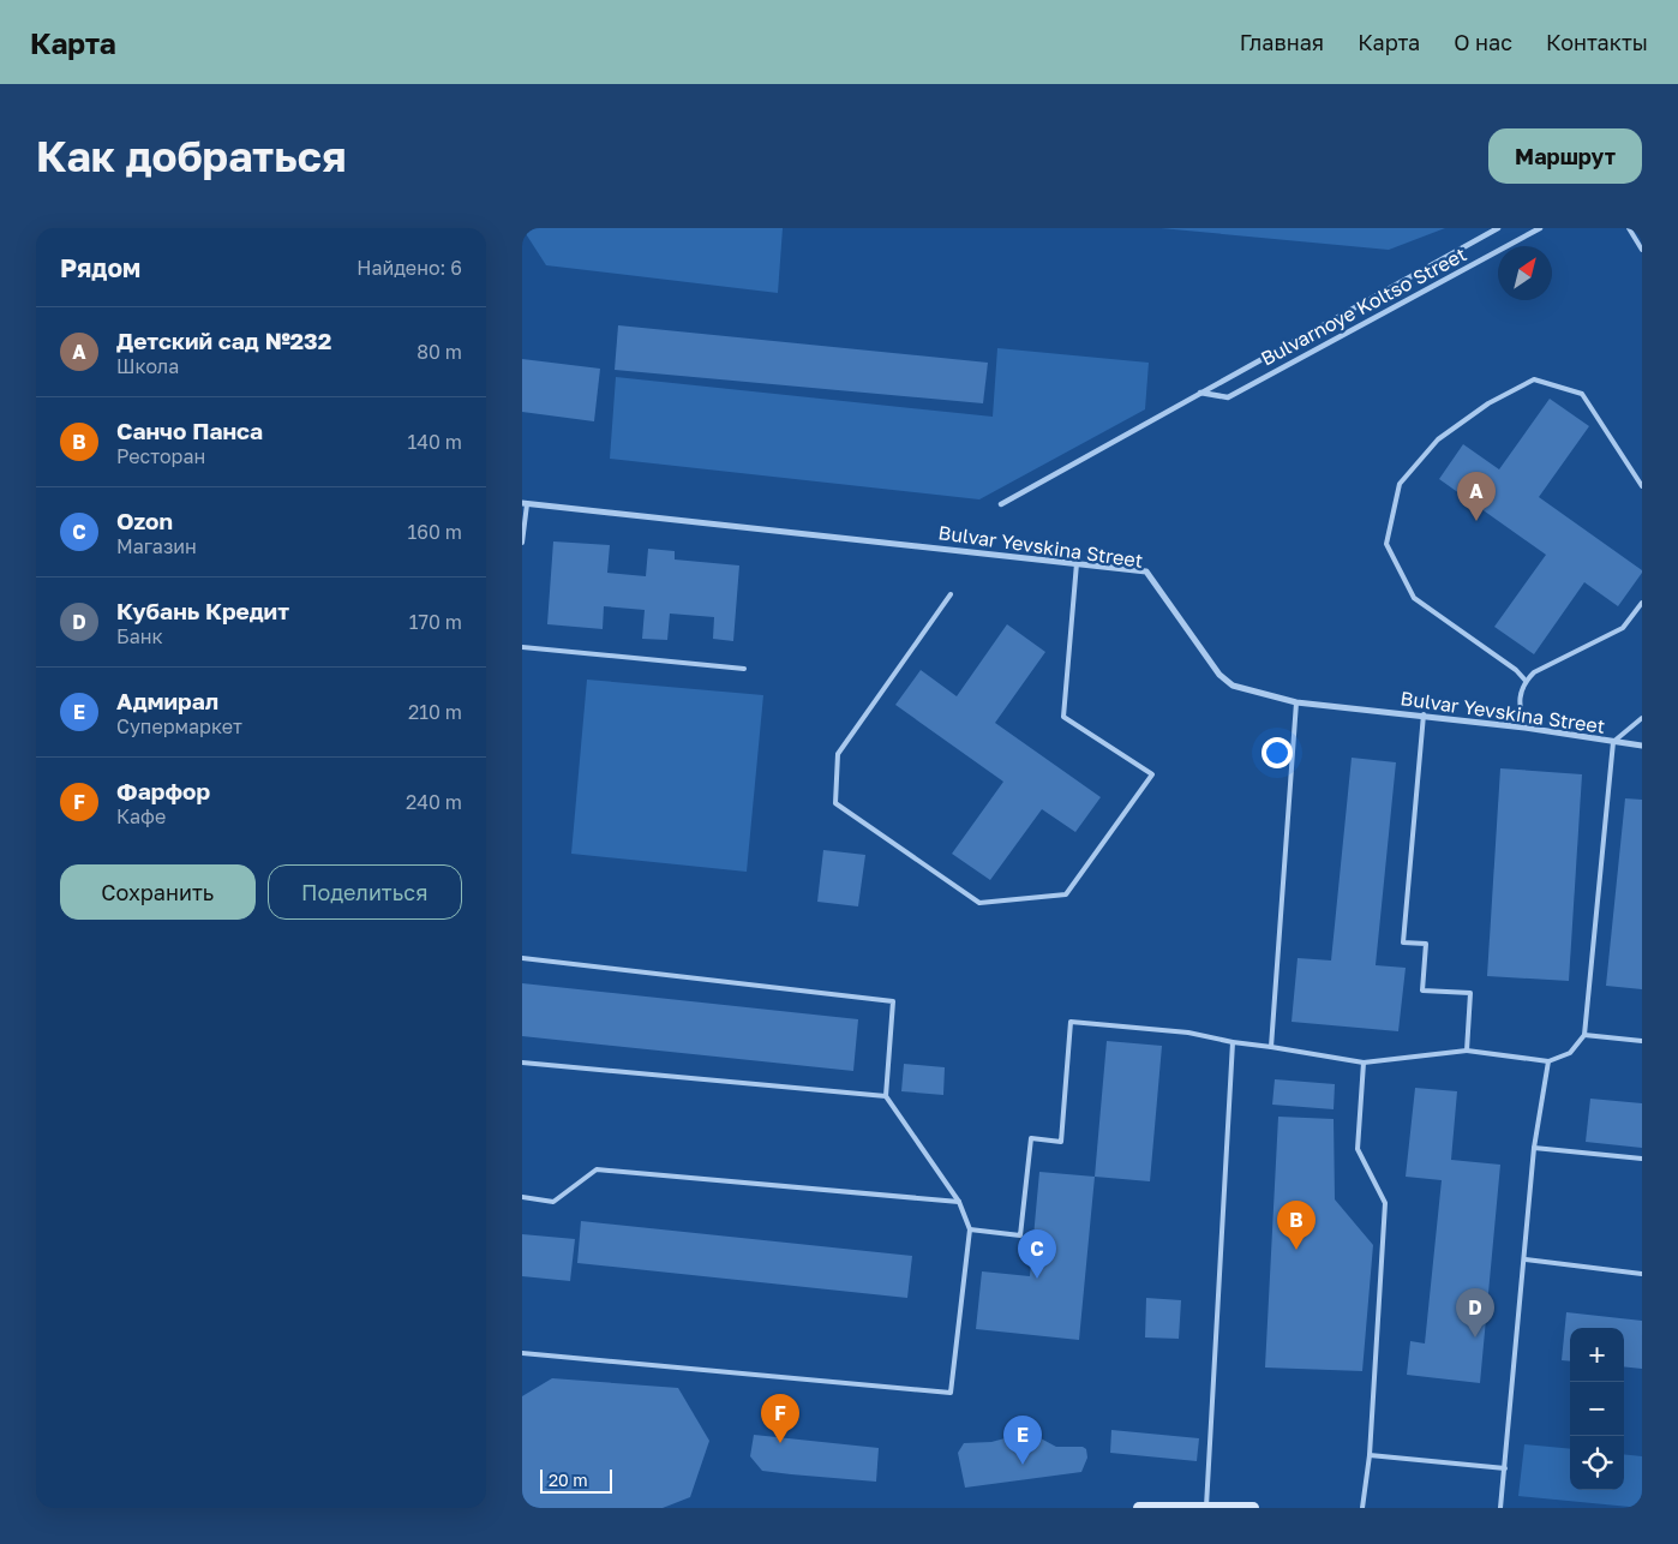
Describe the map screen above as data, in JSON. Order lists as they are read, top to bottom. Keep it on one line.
{"streets":{"street":["Bulvarnoye Koltso Street","Bulvar Yevskina Street"]},"scale_bar":"20 m","north":"top right","page":{"header":"Карта","nav":["Главная","Карта","О нас","Контакты"],"buttons":["Маршрут",["Сохранить","Поделиться"]],"title":"Как добраться","heading":["Рядом","Найдено: 6"],"list":[{"mark":"A","name":"Детский сад №232","note":"Школа","value":"80 m"},{"mark":"B","name":"Санчо Панса","note":"Ресторан","value":"140 m"},{"mark":"C","name":"Ozon","note":"Магазин","value":"160 m"},{"mark":"D","name":"Кубань Кредит","note":"Банк","value":"170 m"},{"mark":"E","name":"Адмирал","note":"Супермаркет","value":"210 m"},{"mark":"F","name":"Фарфор","note":"Кафе","value":"240 m"}],"pins":["A","B","C","D","F","E"],"map_buttons":["+","−"],"scale":"20 m"}}
